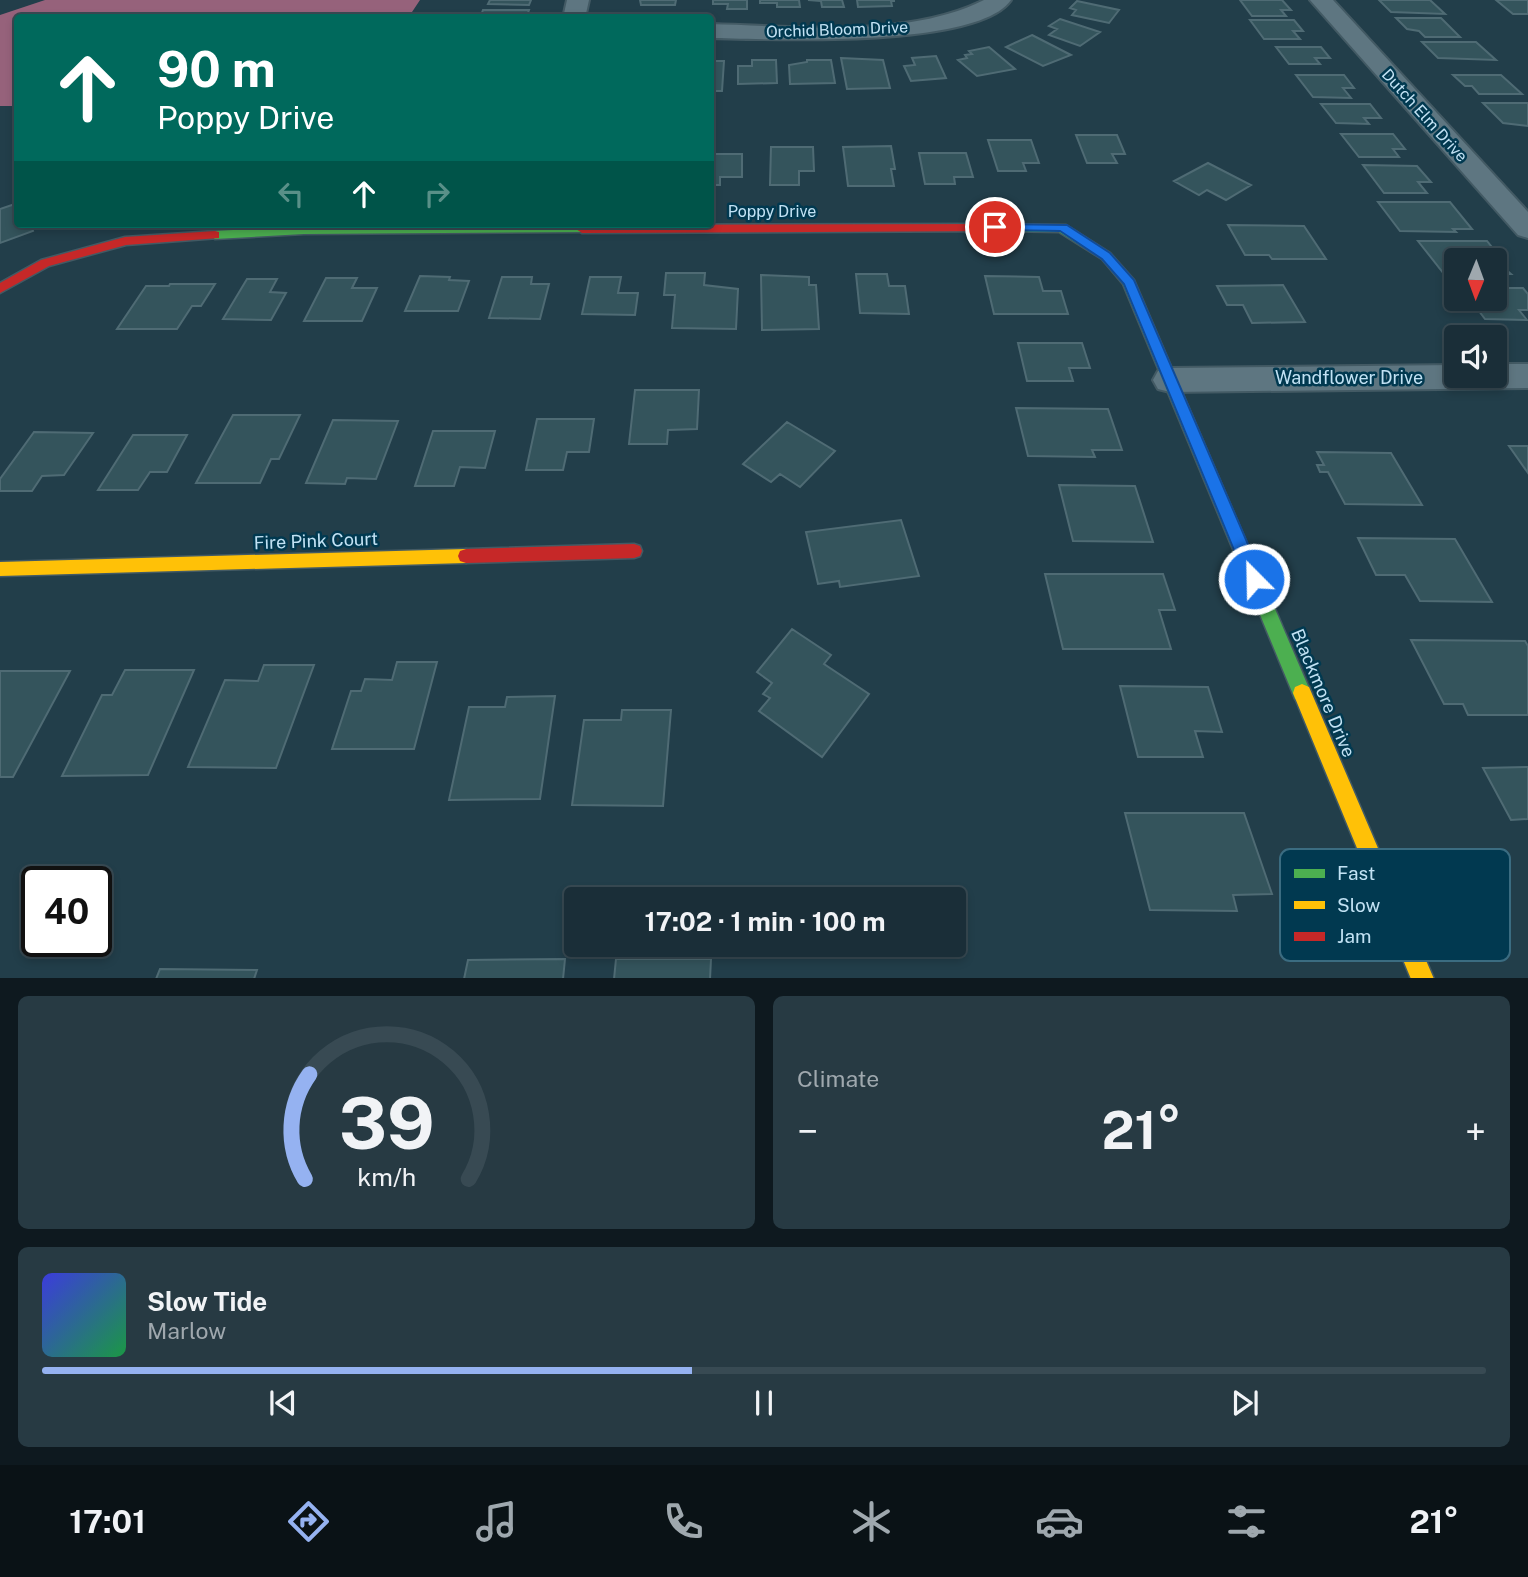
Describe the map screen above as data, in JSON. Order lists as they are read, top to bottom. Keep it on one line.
{"streets":{"street":["Orchid Bloom Drive","Dutch Elm Drive","Poppy Drive","Wandflower Drive","Fire Pink Court","Blackmore Drive"]},"crossings":[["Poppy Drive","Blackmore Drive"],["Wandflower Drive","Blackmore Drive"]],"legend":["Fast","Slow","Jam"],"north":"bottom","page":{"turn":["90 m","Poppy Drive"],"limit":"40","trip":"17:02 · 1 min · 100 m","tile":"Climate","heat":["−","21°","+"],"song":["Slow Tide","Marlow"],"tabs":["17:01","21°"],"gauge":["39","km/h"]}}
